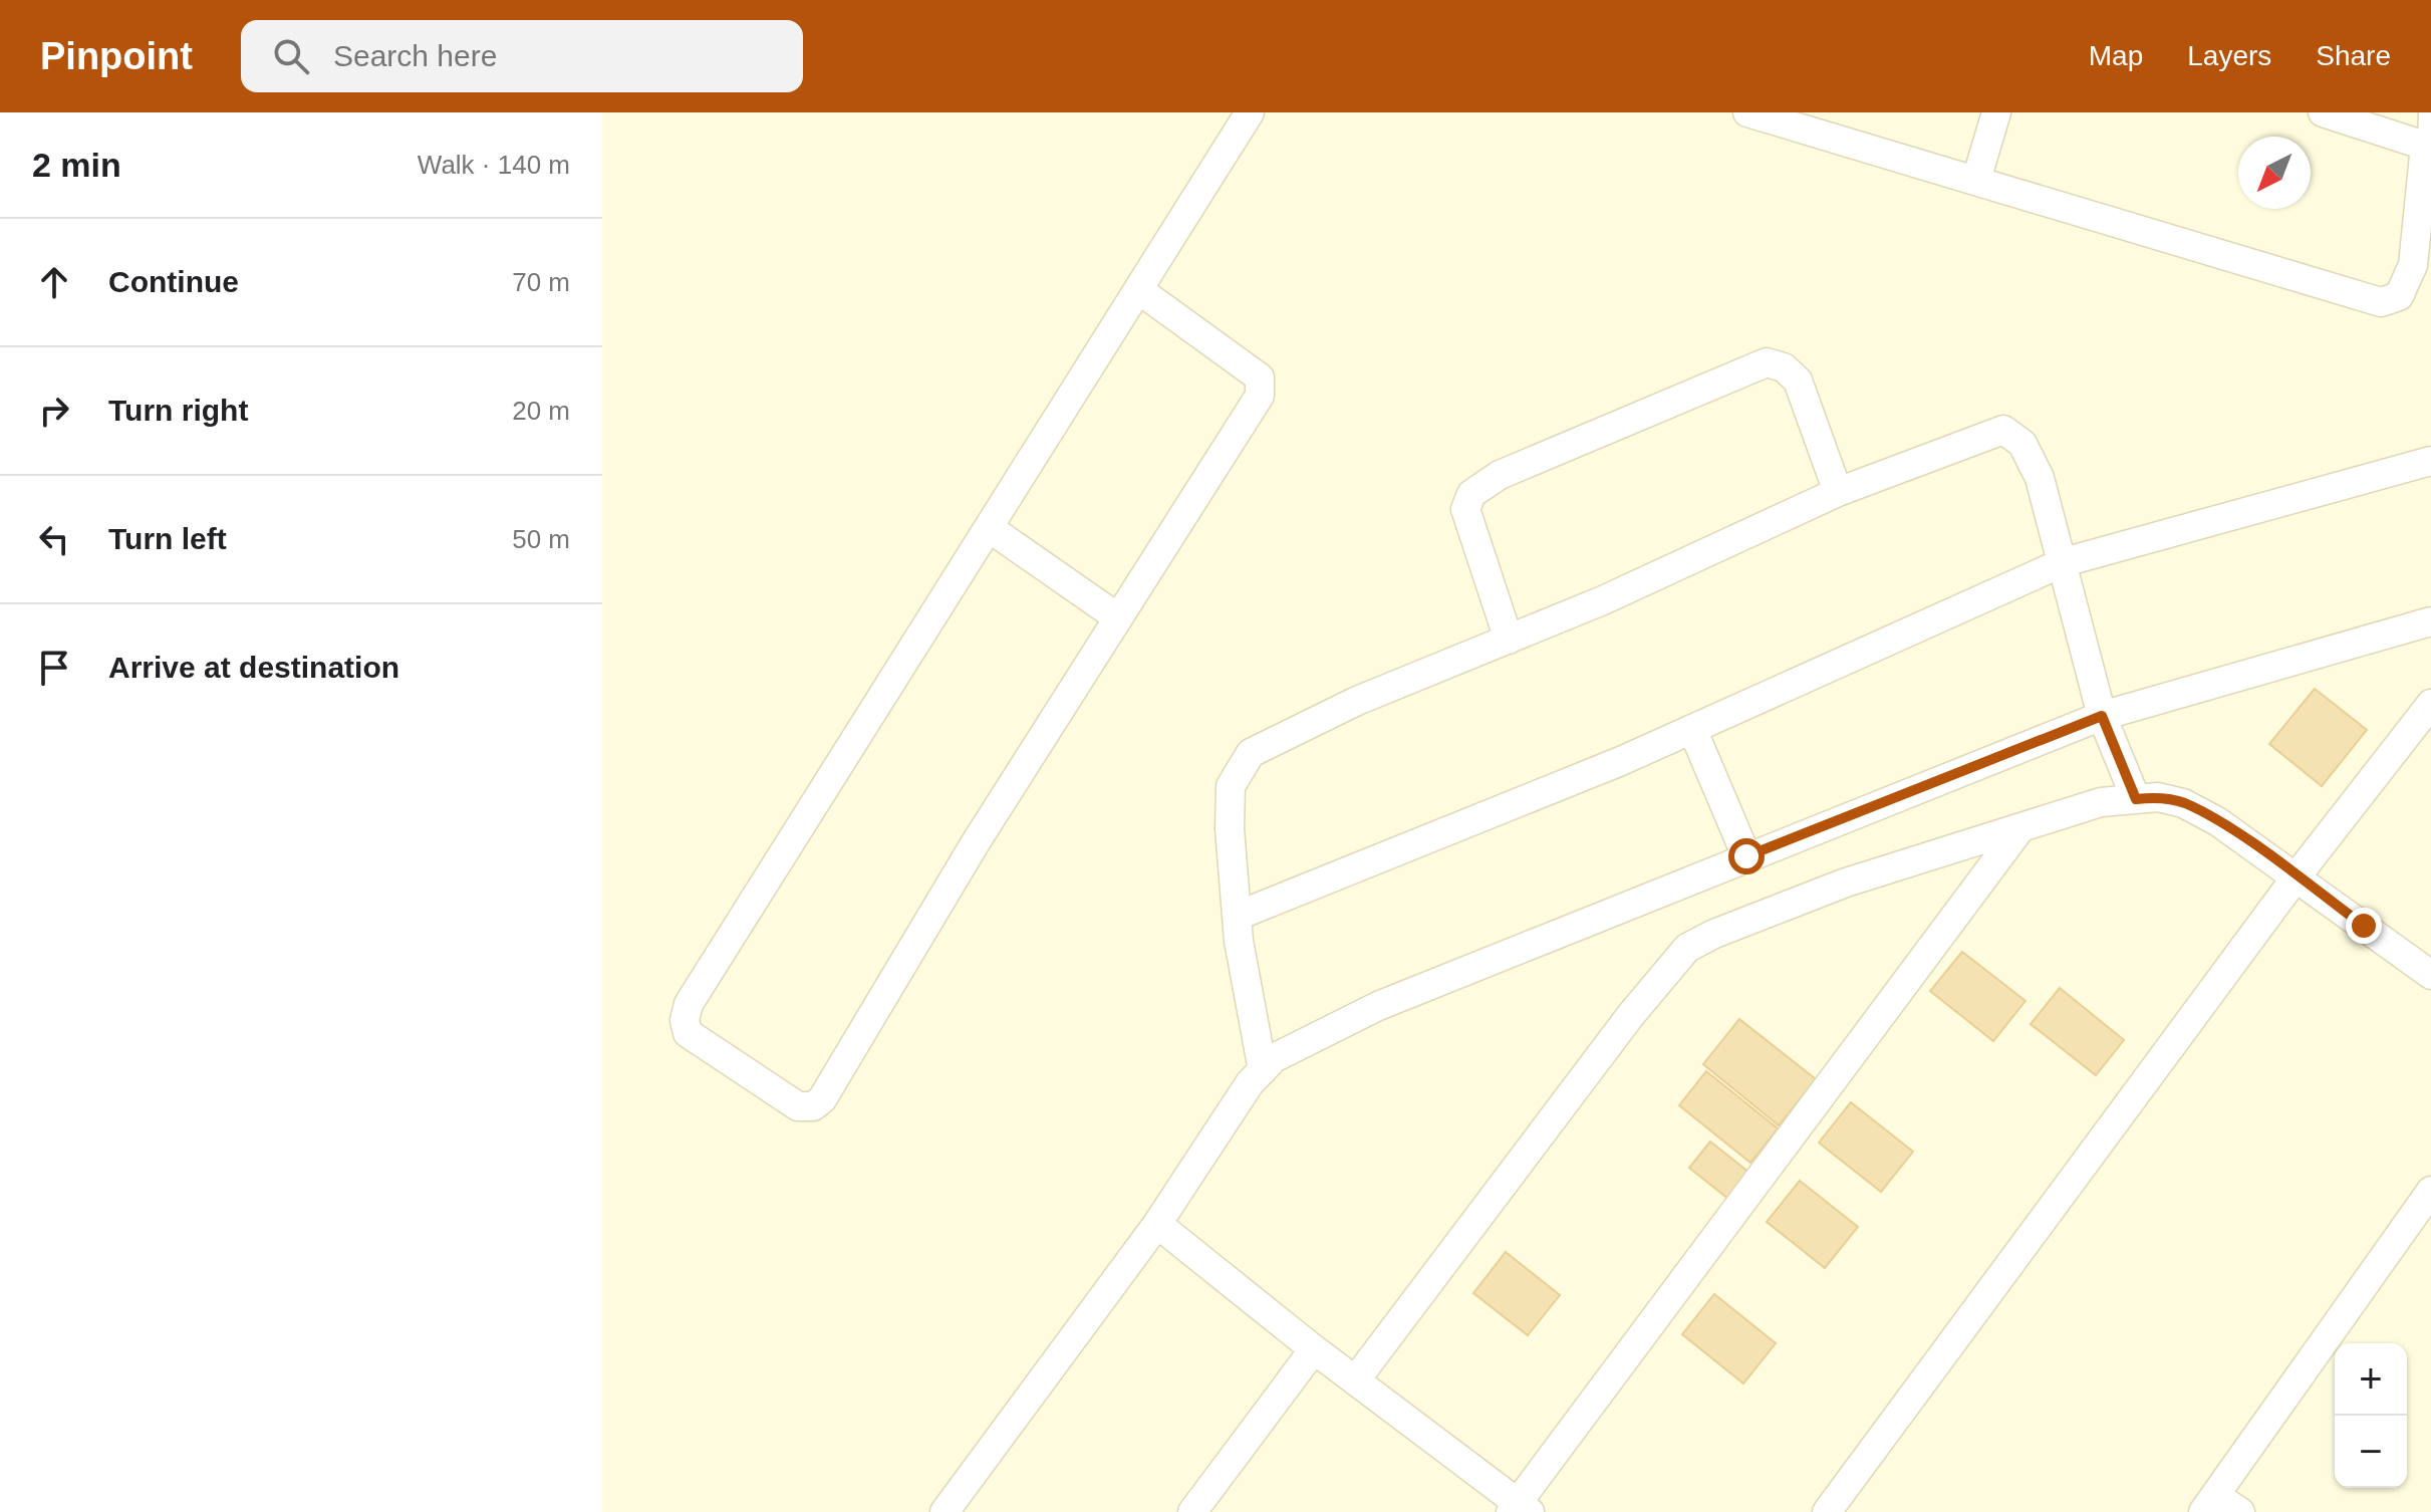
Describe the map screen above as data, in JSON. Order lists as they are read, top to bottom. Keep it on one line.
{"north":"bottom left","page":{"header":"Pinpoint","search":"Search here","nav":["Map","Layers","Share"],"heading":["2 min","Walk · 140 m"],"list":[["Continue","70 m"],["Turn right","20 m"],["Turn left","50 m"],"Arrive at destination"],"map_buttons":["+","−"]}}
